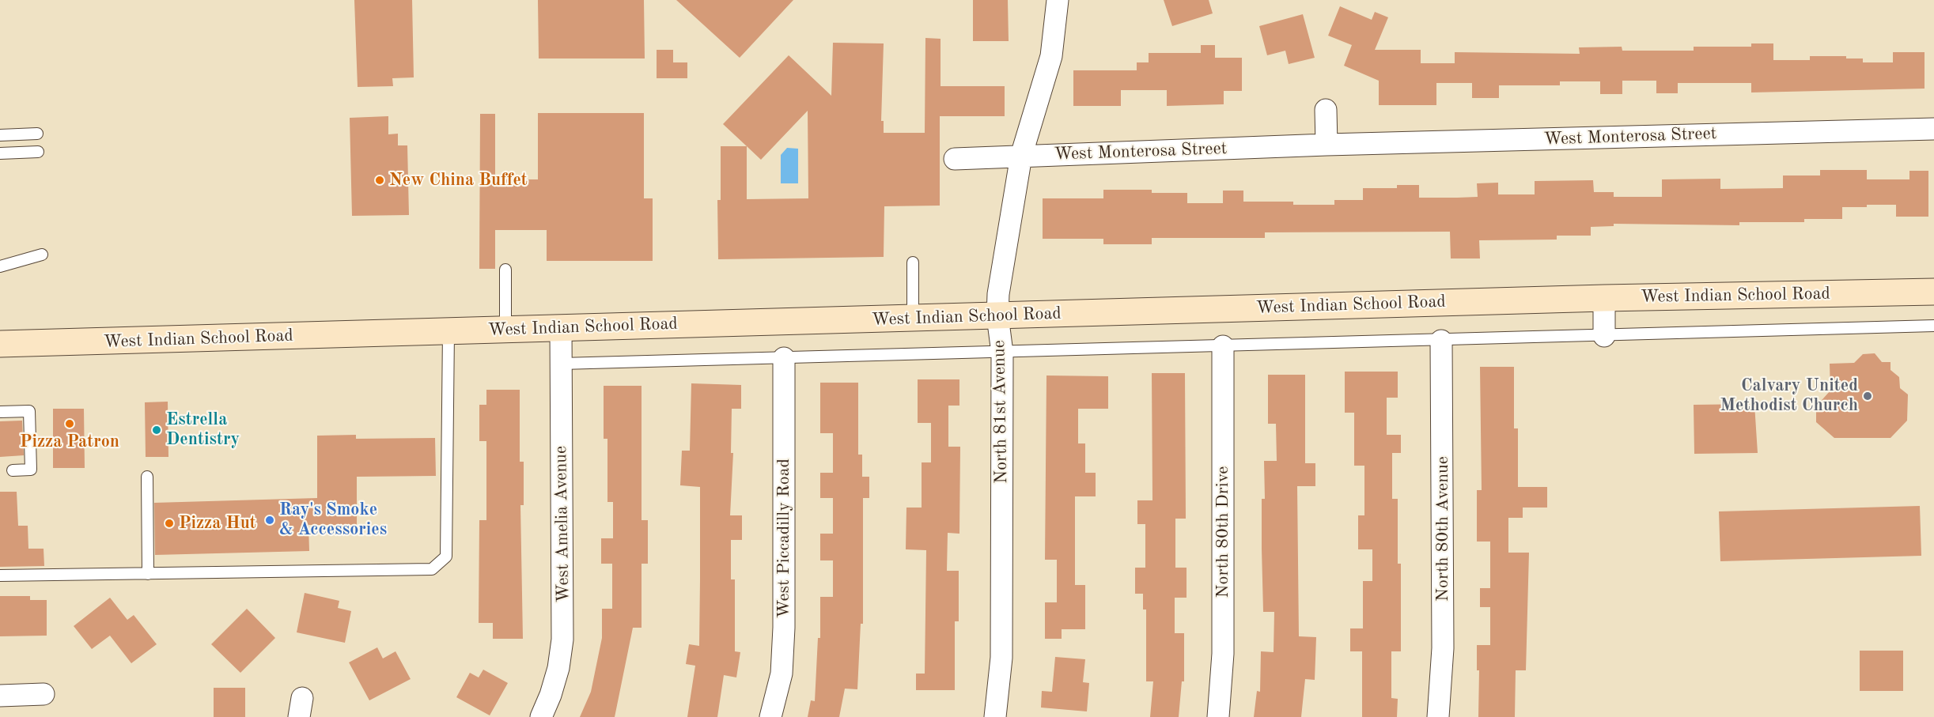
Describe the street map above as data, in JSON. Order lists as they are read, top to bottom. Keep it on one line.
{"streets":{"main road":["West Indian School Road"],"street":["West Monterosa Street","North 81st Avenue","West Amelia Avenue","North 80th Avenue","North 80th Drive","West Piccadilly Road"]},"crossings":[["West Monterosa Street","North 81st Avenue"],["West Indian School Road","North 81st Avenue"],["West Indian School Road","West Amelia Avenue"],["West Indian School Road","North 80th Avenue"],["West Indian School Road","North 80th Drive"],["West Indian School Road","West Piccadilly Road"]],"places":["New China Buffet","Calvary United Methodist Church","Pizza Patron","Estrella Dentistry","Ray's Smoke & Accessories","Pizza Hut"]}
